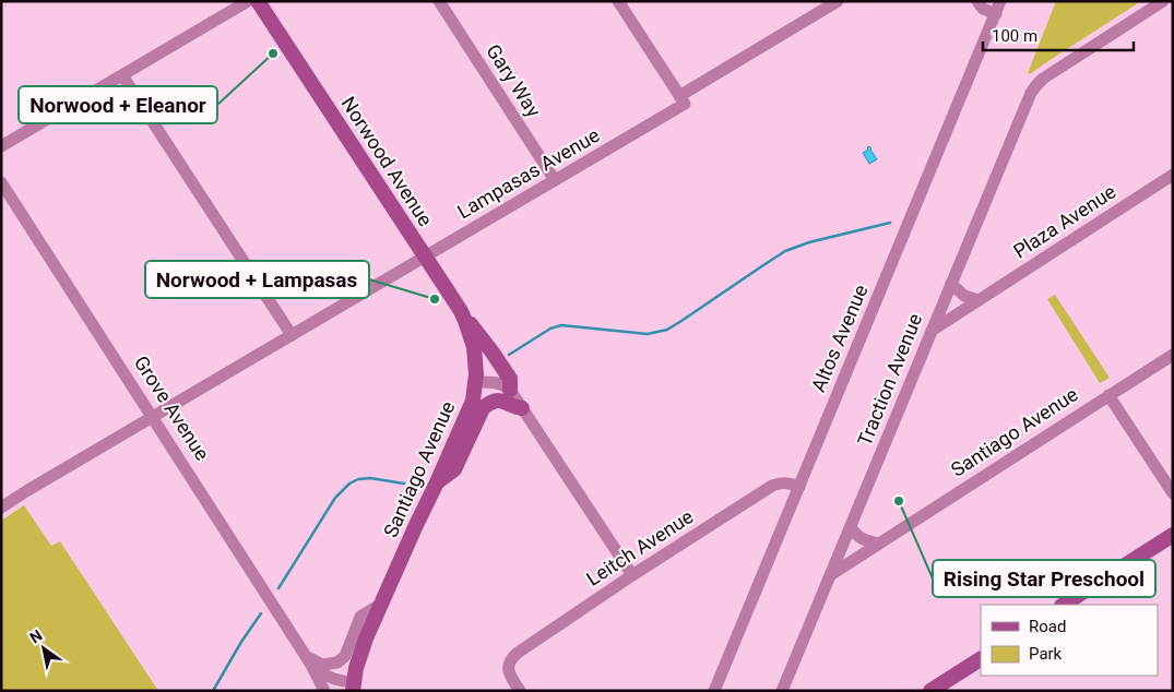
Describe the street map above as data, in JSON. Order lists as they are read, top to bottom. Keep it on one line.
{"streets":{"main road":["Norwood Avenue","Santiago Avenue"],"street":["Gary Way","Lampasas Avenue","Plaza Avenue","Altos Avenue","Traction Avenue","Grove Avenue","Leitch Avenue"]},"crossings":[["Gary Way","Lampasas Avenue"],["Norwood Avenue","Lampasas Avenue"],["Norwood Avenue","Santiago Avenue"],["Lampasas Avenue","Grove Avenue"],["Plaza Avenue","Traction Avenue"],["Altos Avenue","Leitch Avenue"],["Traction Avenue","Santiago Avenue"],["Grove Avenue","Santiago Avenue"]],"places":["Norwood + Eleanor","Norwood + Lampasas","Rising Star Preschool"],"legend":["Road","Park"],"scale_bar":"100 m","north":"top left"}
